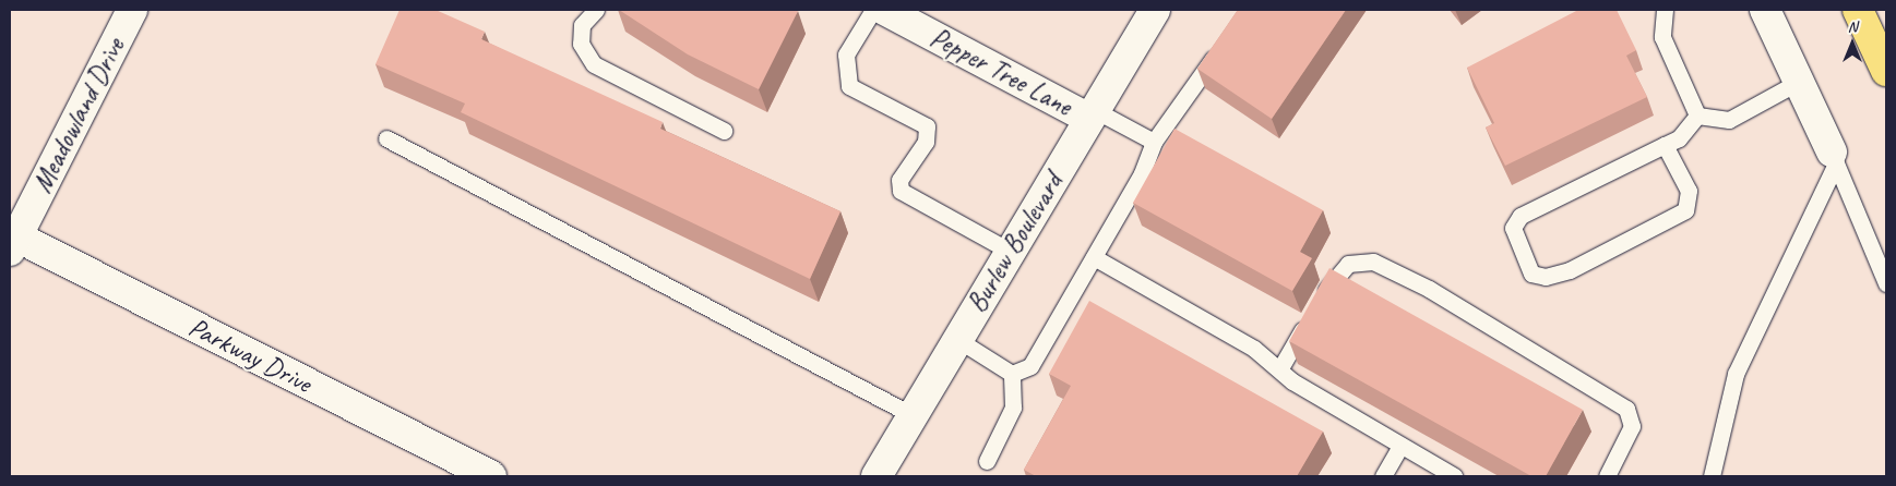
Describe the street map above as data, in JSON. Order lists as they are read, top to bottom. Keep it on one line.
{"streets":{"street":["Pepper Tree Lane","Meadowland Drive","Burlew Boulevard","Parkway Drive"]},"crossings":[["Pepper Tree Lane","Burlew Boulevard"],["Meadowland Drive","Parkway Drive"]],"north":"top"}
